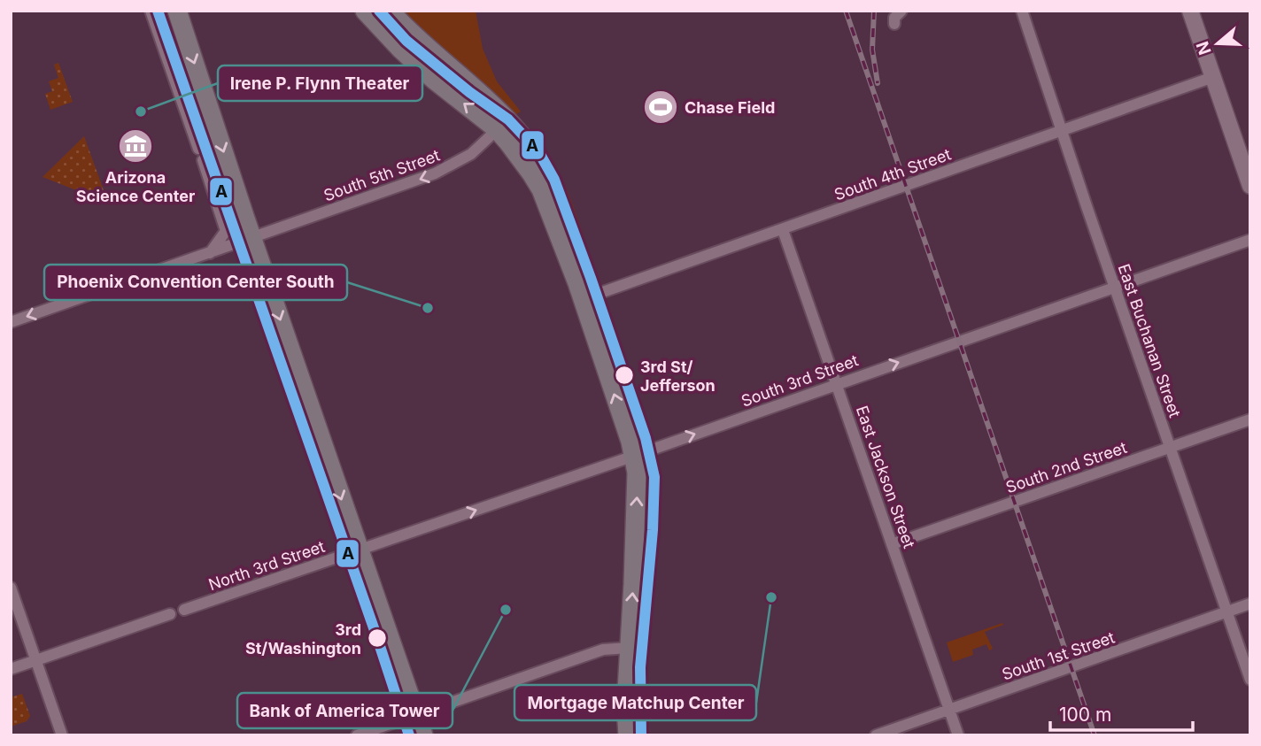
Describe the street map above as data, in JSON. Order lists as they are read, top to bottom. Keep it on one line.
{"streets":{"street":["South 4th Street","South 5th Street","East Buchanan Street","South 3rd Street","South 2nd Street","East Jackson Street","North 3rd Street","South 1st Street"]},"crossings":[["South 4th Street","East Buchanan Street"],["South 4th Street","East Jackson Street"],["East Buchanan Street","South 3rd Street"],["East Buchanan Street","South 2nd Street"],["East Buchanan Street","South 1st Street"],["South 3rd Street","East Jackson Street"],["South 3rd Street","North 3rd Street"],["South 2nd Street","East Jackson Street"],["East Jackson Street","South 1st Street"]],"one_way":["South 5th Street","South 3rd Street"],"places":{"sports":["Chase Field"],"other":["Irene P. Flynn Theater","Phoenix Convention Center South","3rd St/ Jefferson","Mortgage Matchup Center","Bank of America Tower","3rd St/Washington"],"museum":["Arizona Science Center"]},"lines":["transit line A"],"scale_bar":"100 m","north":"left"}
